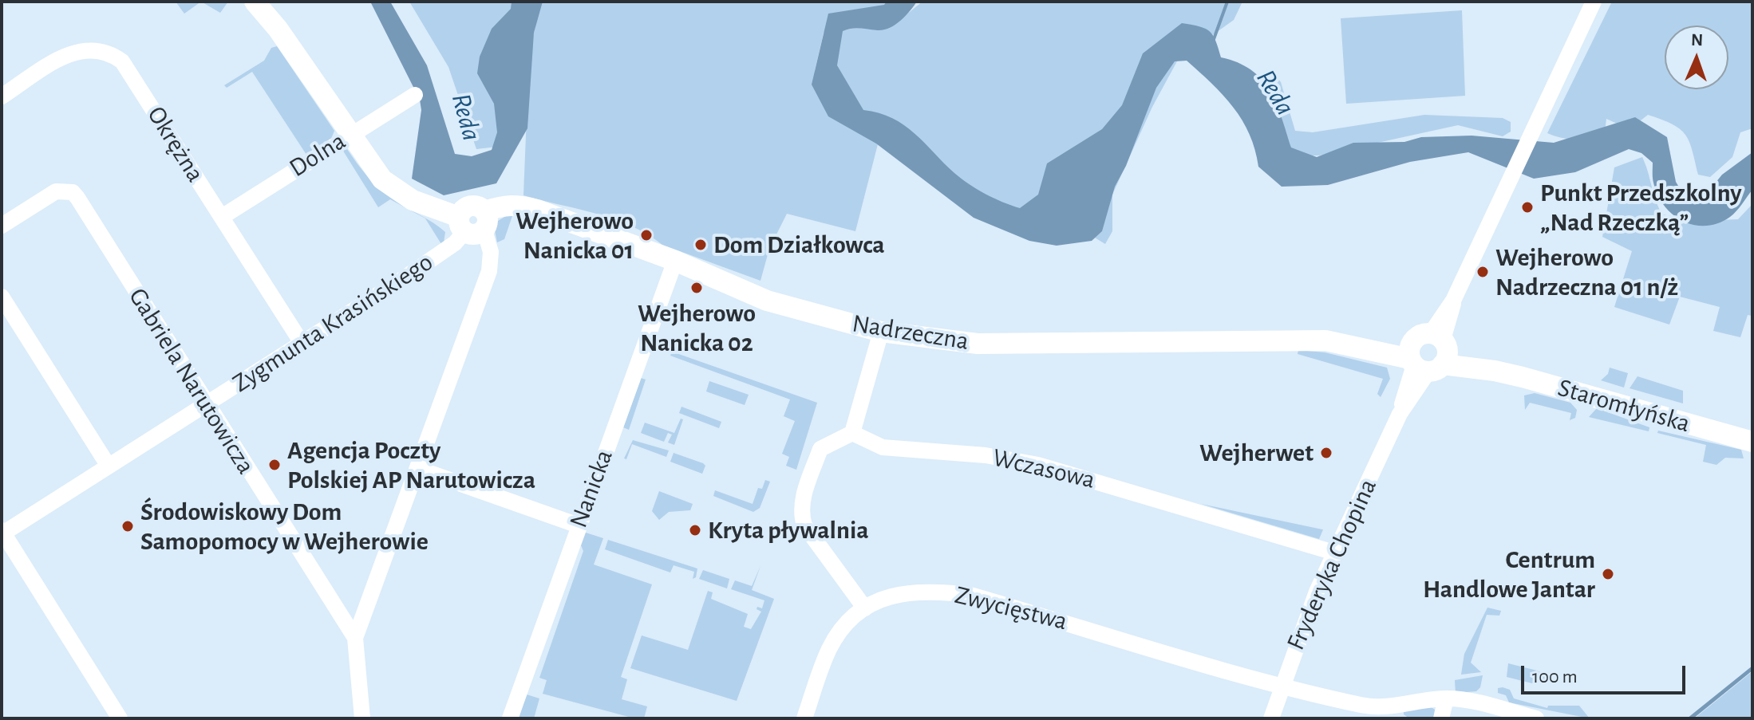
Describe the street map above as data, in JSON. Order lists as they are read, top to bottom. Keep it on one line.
{"streets":{"main road":["Nadrzeczna","Staromłyńska"],"street":["Okrężna","Dolna","Zygmunta Krasińskiego","Gabriela Narutowicza","Wczasowa","Nanicka","Fryderyka Chopina","Zwycięstwa"]},"crossings":[["Okrężna","Dolna"],["Okrężna","Zygmunta Krasińskiego"],["Zygmunta Krasińskiego","Nadrzeczna"],["Zygmunta Krasińskiego","Gabriela Narutowicza"],["Nadrzeczna","Staromłyńska"],["Nadrzeczna","Nanicka"],["Nadrzeczna","Fryderyka Chopina"],["Staromłyńska","Fryderyka Chopina"],["Wczasowa","Fryderyka Chopina"],["Fryderyka Chopina","Zwycięstwa"]],"water":["Reda"],"places":["Punkt Przedszkolny „Nad Rzeczką”","Wejherowo Nanicka 01","Dom Działkowca","Wejherowo Nadrzeczna 01 n/ż","Wejherowo Nanicka 02","Wejherwet","Agencja Poczty Polskiej AP Narutowicza","Środowiskowy Dom Samopomocy w Wejherowie","Kryta pływalnia","Centrum Handlowe Jantar"],"scale_bar":"100 m","north":"top"}
